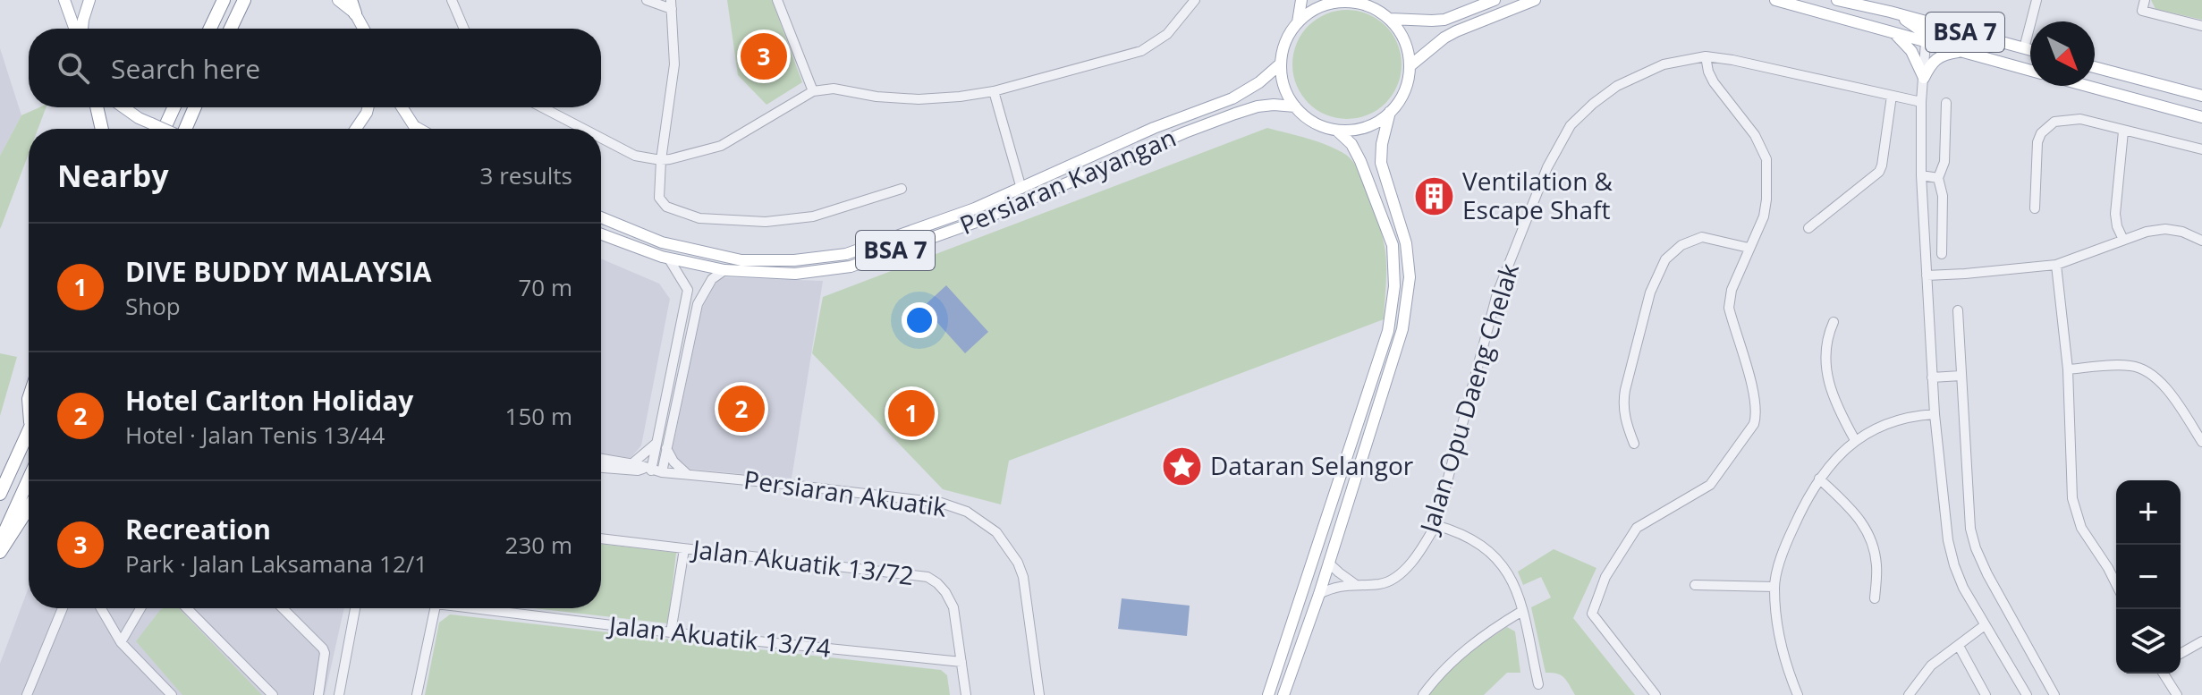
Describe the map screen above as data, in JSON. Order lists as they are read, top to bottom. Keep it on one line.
{"streets":{"main road":["BSA 7","Persiaran Kayangan"],"street":["Jalan Opu Daeng Chelak","Persiaran Akuatik","Jalan Akuatik 13/72","Jalan Akuatik 13/74"]},"crossings":[["Jalan Akuatik 13/72","Jalan Akuatik 13/74"]],"places":{"building":["Ventilation & Escape Shaft"],"place":["Dataran Selangor"]},"north":"bottom right","page":{"search":"Search here","pins":["3","2","1"],"heading":["Nearby","3 results"],"list":[{"mark":"1","name":"DIVE BUDDY MALAYSIA","note":"Shop","value":"70 m"},{"mark":"2","name":"Hotel Carlton Holiday","note":"Hotel · Jalan Tenis 13/44","value":"150 m"},{"mark":"3","name":"Recreation","note":"Park · Jalan Laksamana 12/1","value":"230 m"}],"map_buttons":["+","−"]}}
